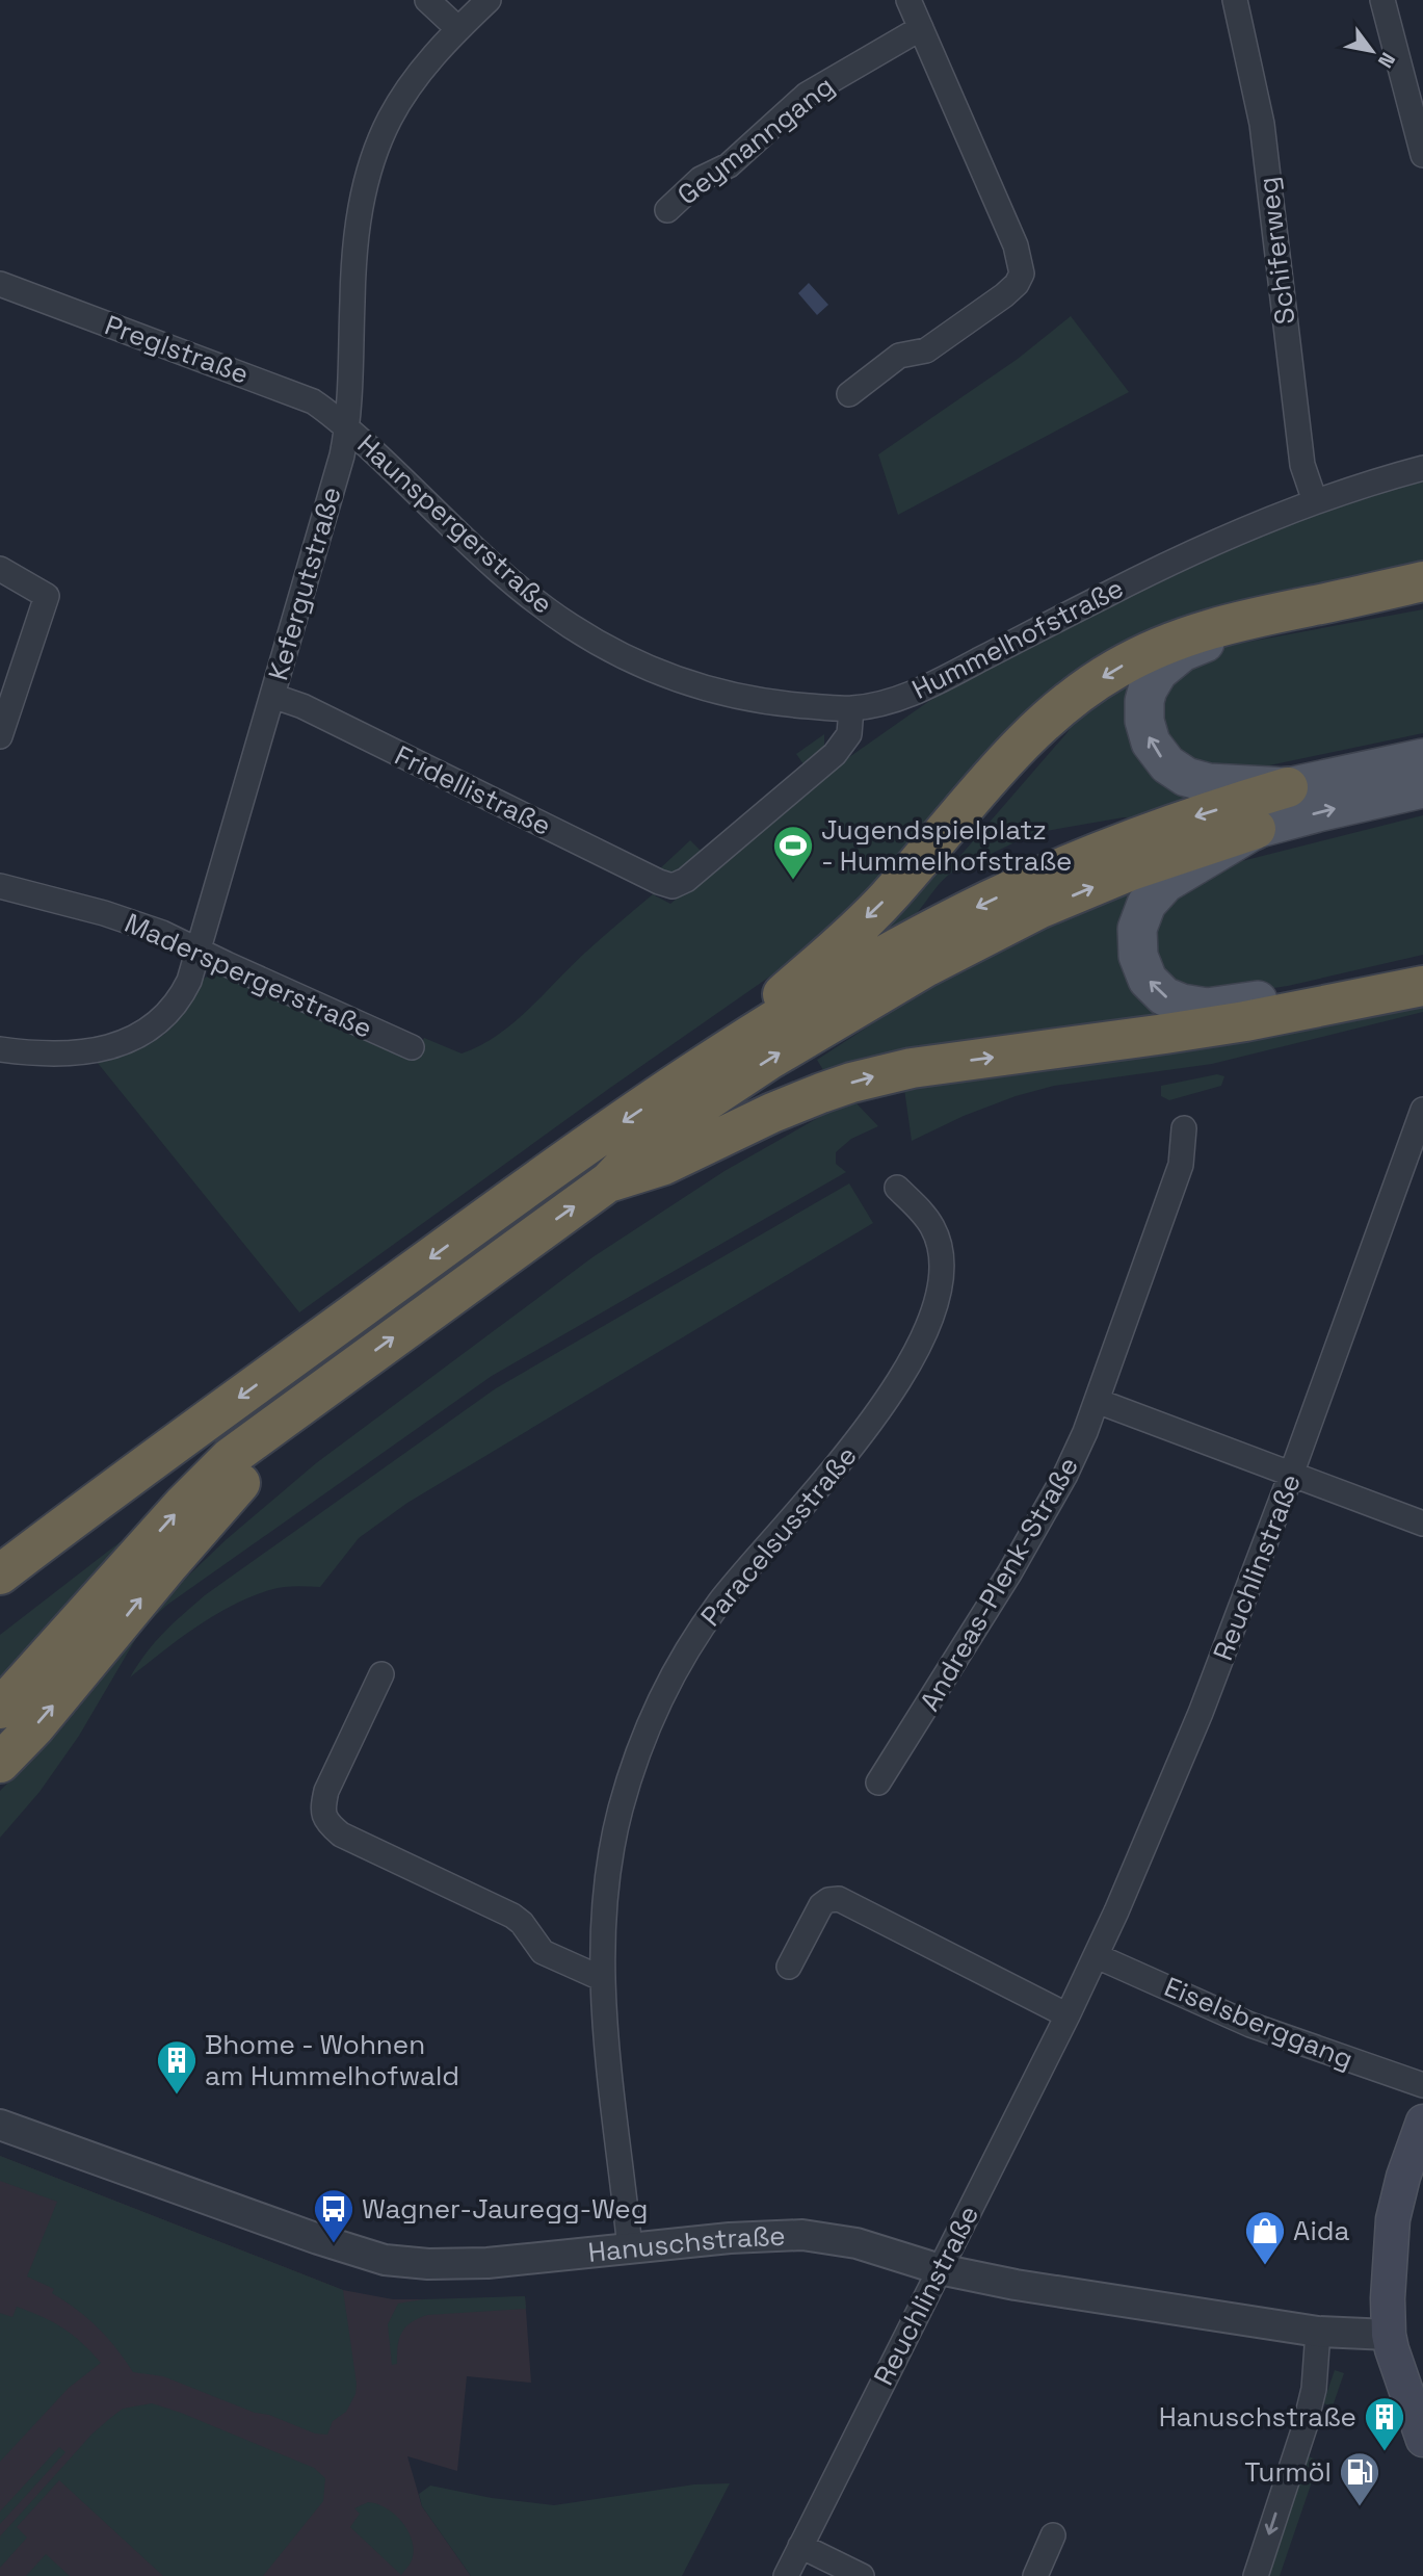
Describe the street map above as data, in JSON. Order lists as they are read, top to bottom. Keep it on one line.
{"streets":{"street":["Geymanngang","Schiferweg","Preglstraße","Haunspergerstraße","Kefergutstraße","Hummelhofstraße","Fridellistraße","Maderspergerstraße","Paracelsusstraße","Reuchlinstraße","Andreas-Plenk-Straße","Eiselsberggang","Hanuschstraße"]},"crossings":[["Schiferweg","Hummelhofstraße"],["Preglstraße","Haunspergerstraße"],["Preglstraße","Kefergutstraße"],["Haunspergerstraße","Kefergutstraße"],["Haunspergerstraße","Hummelhofstraße"],["Haunspergerstraße","Fridellistraße"],["Kefergutstraße","Fridellistraße"],["Kefergutstraße","Maderspergerstraße"],["Hummelhofstraße","Fridellistraße"],["Paracelsusstraße","Hanuschstraße"],["Reuchlinstraße","Eiselsberggang"],["Reuchlinstraße","Hanuschstraße"]],"places":{"sports":["Jugendspielplatz - Hummelhofstraße"],"building":["Bhome - Wohnen am Hummelhofwald","Hanuschstraße"],"bus stop":["Wagner-Jauregg-Weg"],"shop":["Aida"],"fuel station":["Turmöl"]},"north":"bottom right"}
